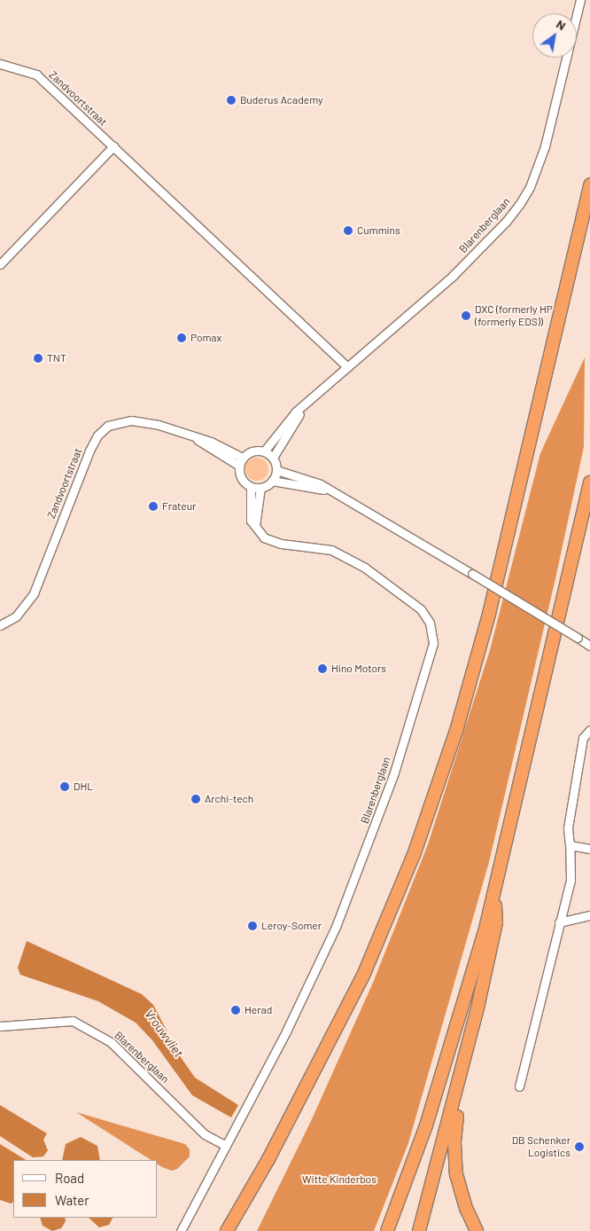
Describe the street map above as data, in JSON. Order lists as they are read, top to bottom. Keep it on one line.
{"streets":{"street":["Zandvoortstraat","Blarenberglaan"]},"crossings":[["Zandvoortstraat","Blarenberglaan"]],"water":["Vrouwvliet"],"parks":["Witte Kinderbos"],"places":["Buderus Academy","Cummins","DXC (formerly HP (formerly EDS))","Pomax","TNT","Frateur","Hino Motors","DHL","Archi-tech","Leroy-Somer","Herad","DB Schenker Logistics"],"legend":["Road","Water"],"north":"top right"}
